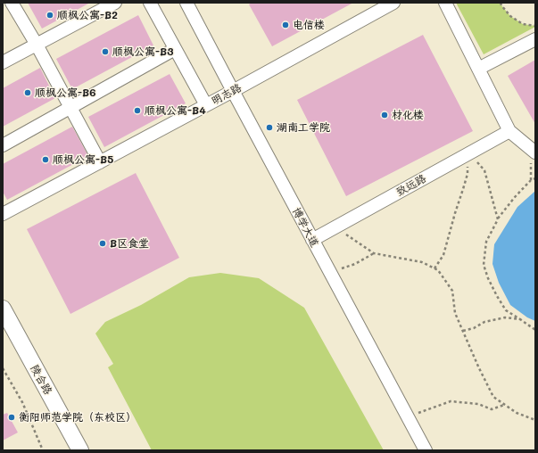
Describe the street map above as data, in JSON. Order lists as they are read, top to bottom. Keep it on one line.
{"streets":{"street":["明志路","致远路","博学大道","陵合路"]},"crossings":[["明志路","博学大道"],["致远路","博学大道"]],"places":["顺枫公寓-B2","电信楼","顺枫公寓-B3","顺枫公寓-B6","顺枫公寓-B4","材化楼","湖南工学院","顺枫公寓-B5","B区食堂","衡阳师范学院（东校区）"]}
